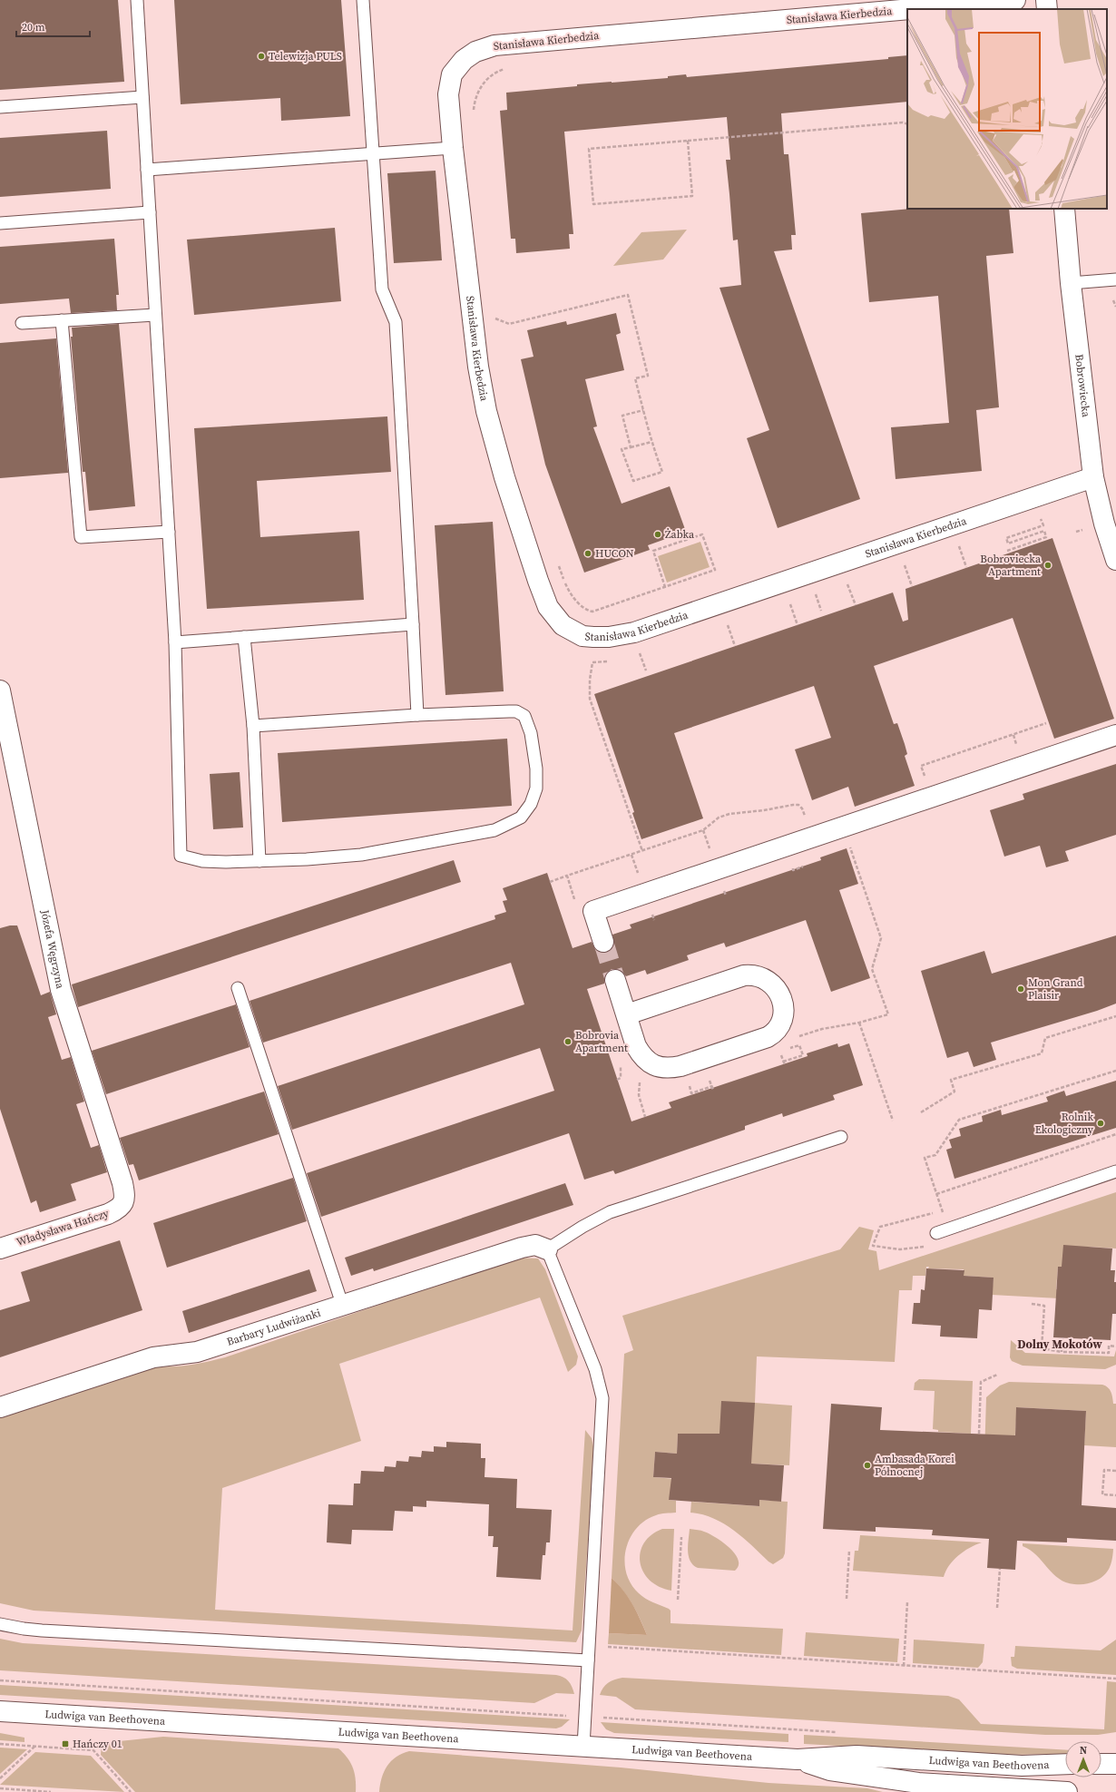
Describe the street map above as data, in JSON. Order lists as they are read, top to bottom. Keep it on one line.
{"streets":{"street":["Stanisława Kierbedzia","Bobrowiecka","Józefa Węgrzyna","Władysława Hańczy","Barbary Ludwiżanki","Ludwiga van Beethovena"]},"crossings":[["Stanisława Kierbedzia","Bobrowiecka"],["Józefa Węgrzyna","Władysława Hańczy"]],"districts":["Dolny Mokotów"],"places":{"other":["Telewizja PULS","Żabka","HUCON","Bobroviecka Apartment","Mon Grand Plaisir","Bobrovia Apartment","Rolnik Ekologiczny","Ambasada Korei Północnej"],"transit":["Hańczy 01"]},"scale_bar":"20 m","north":"top"}
